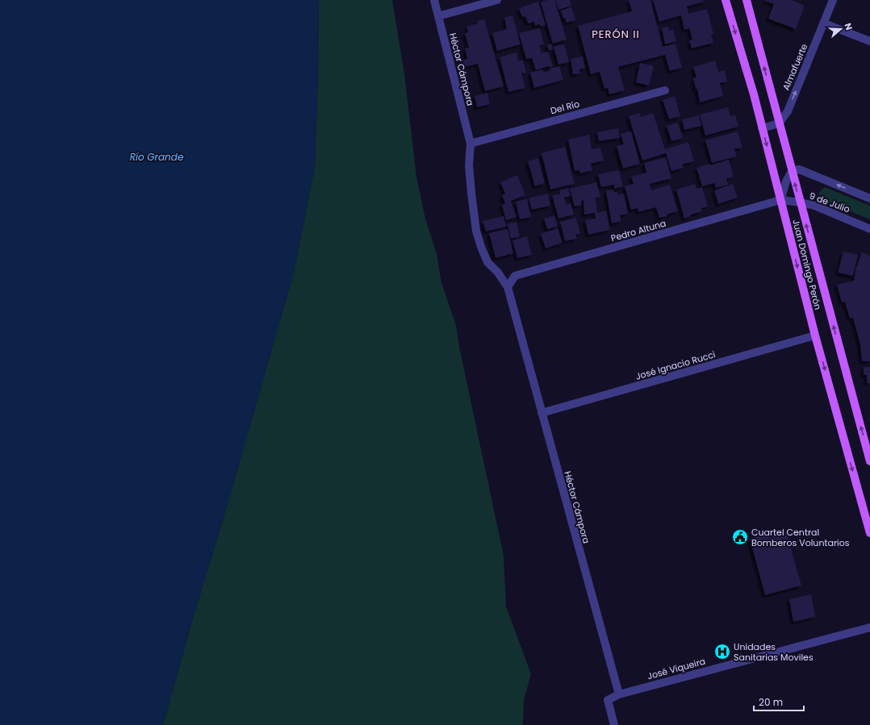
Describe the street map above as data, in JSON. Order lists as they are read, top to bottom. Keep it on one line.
{"streets":{"main road":["Juan Domingo Perón"],"street":["Almafuerte","Héctor Cámpora","Del Río","9 de Julio","Pedro Altuna","José Ignacio Rucci","José Viqueira"]},"crossings":[["Almafuerte","Juan Domingo Perón"],["Héctor Cámpora","Del Río"],["Héctor Cámpora","Pedro Altuna"],["Héctor Cámpora","José Ignacio Rucci"],["Héctor Cámpora","José Viqueira"],["9 de Julio","Pedro Altuna"],["9 de Julio","Juan Domingo Perón"],["Pedro Altuna","Juan Domingo Perón"],["Juan Domingo Perón","José Ignacio Rucci"]],"one_way":["Almafuerte"],"districts":["PERÓN II"],"water":["Río Grande"],"places":{"public building":["Cuartel Central Bomberos Voluntarios"],"hospital":["Unidades Sanitarias Moviles"]},"scale_bar":"20 m","north":"right"}
